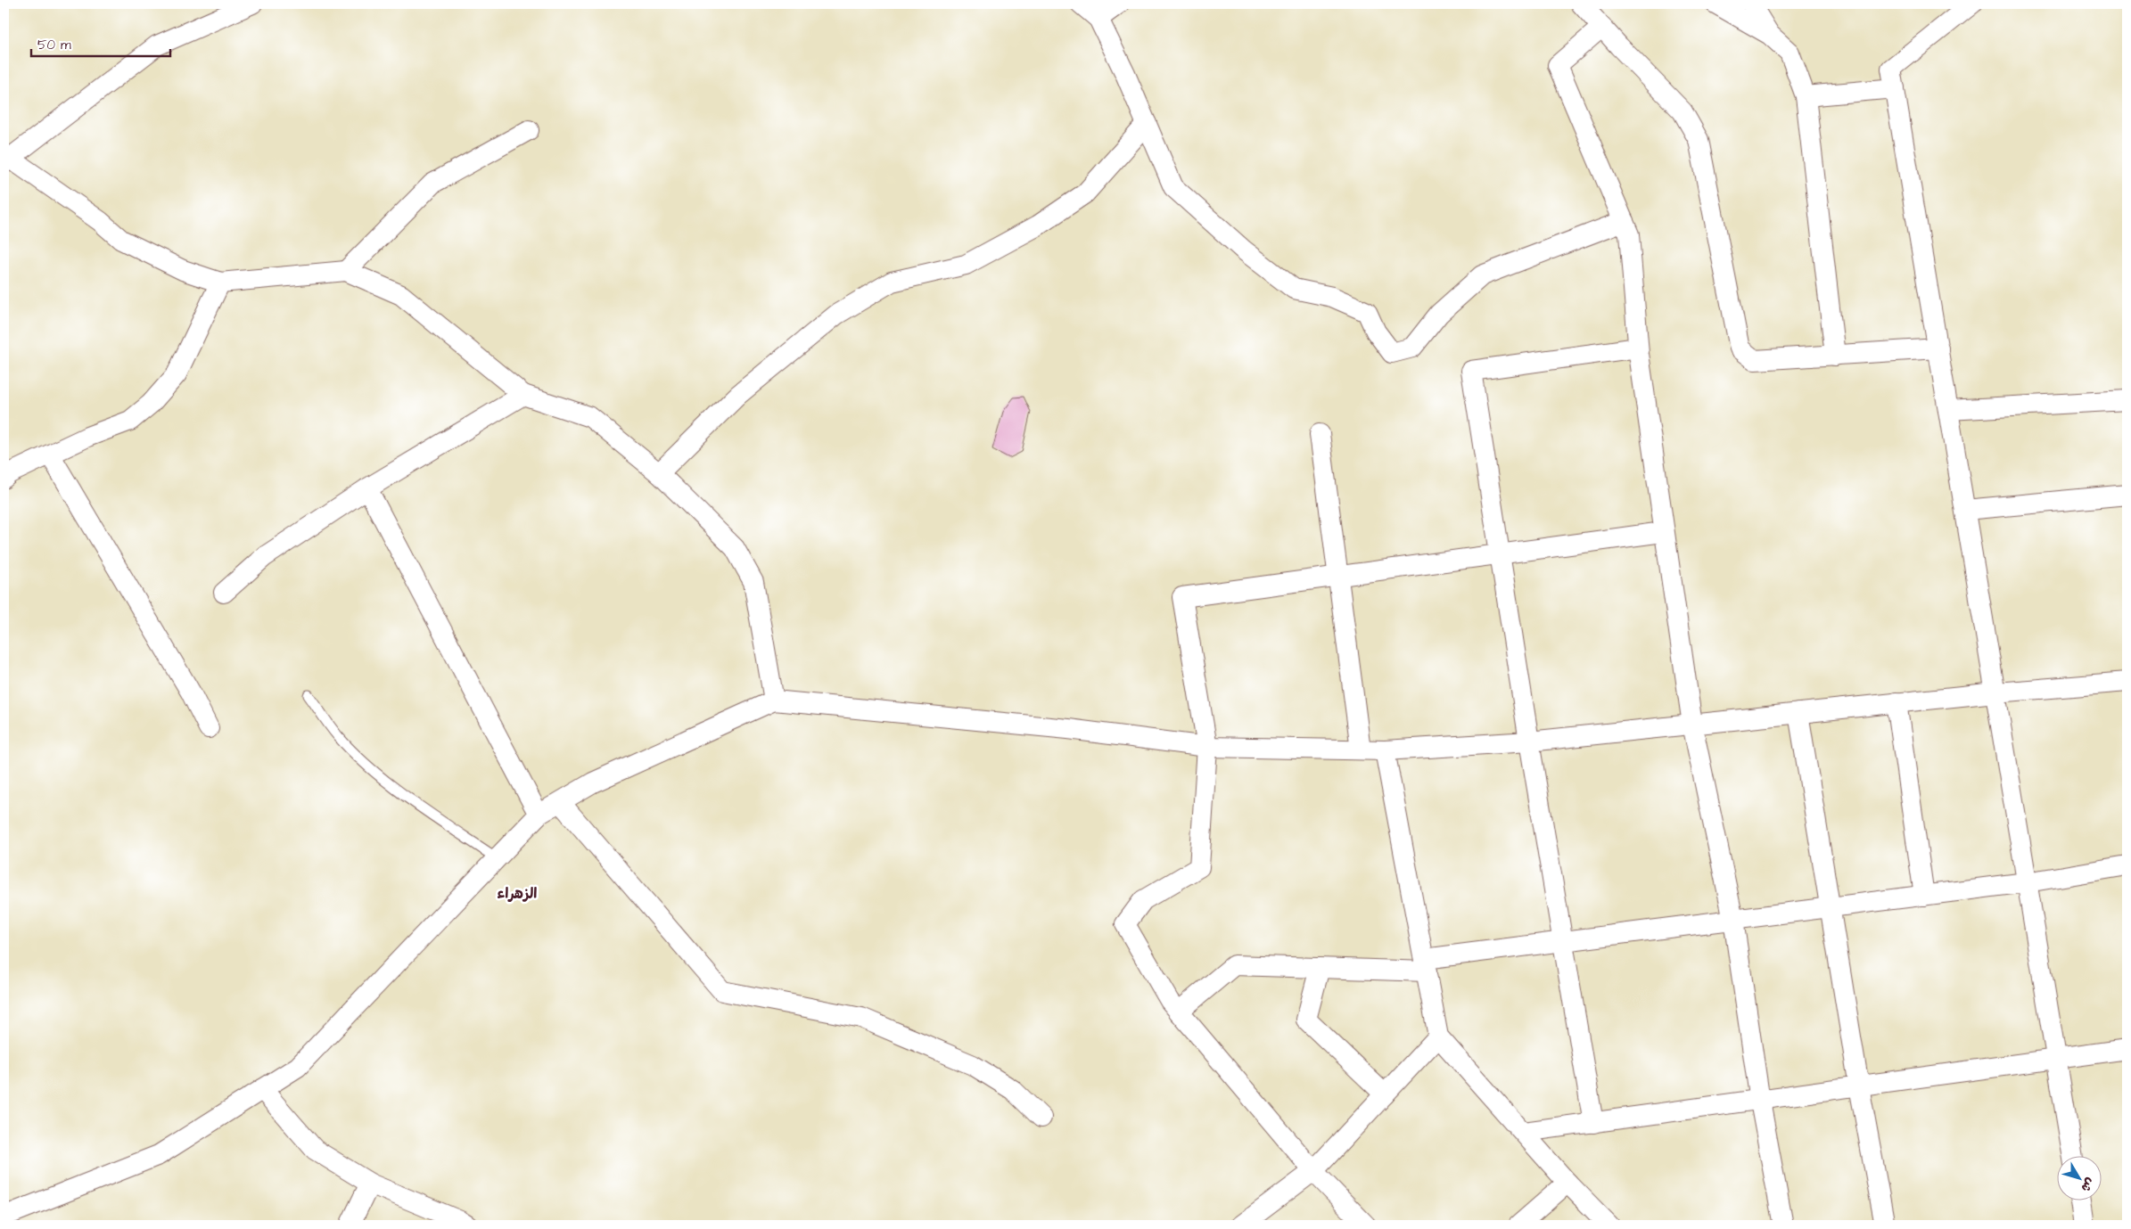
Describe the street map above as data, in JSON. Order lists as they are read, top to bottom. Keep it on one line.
{"districts":["الزهراء"],"scale_bar":"50 m","north":"bottom right"}
